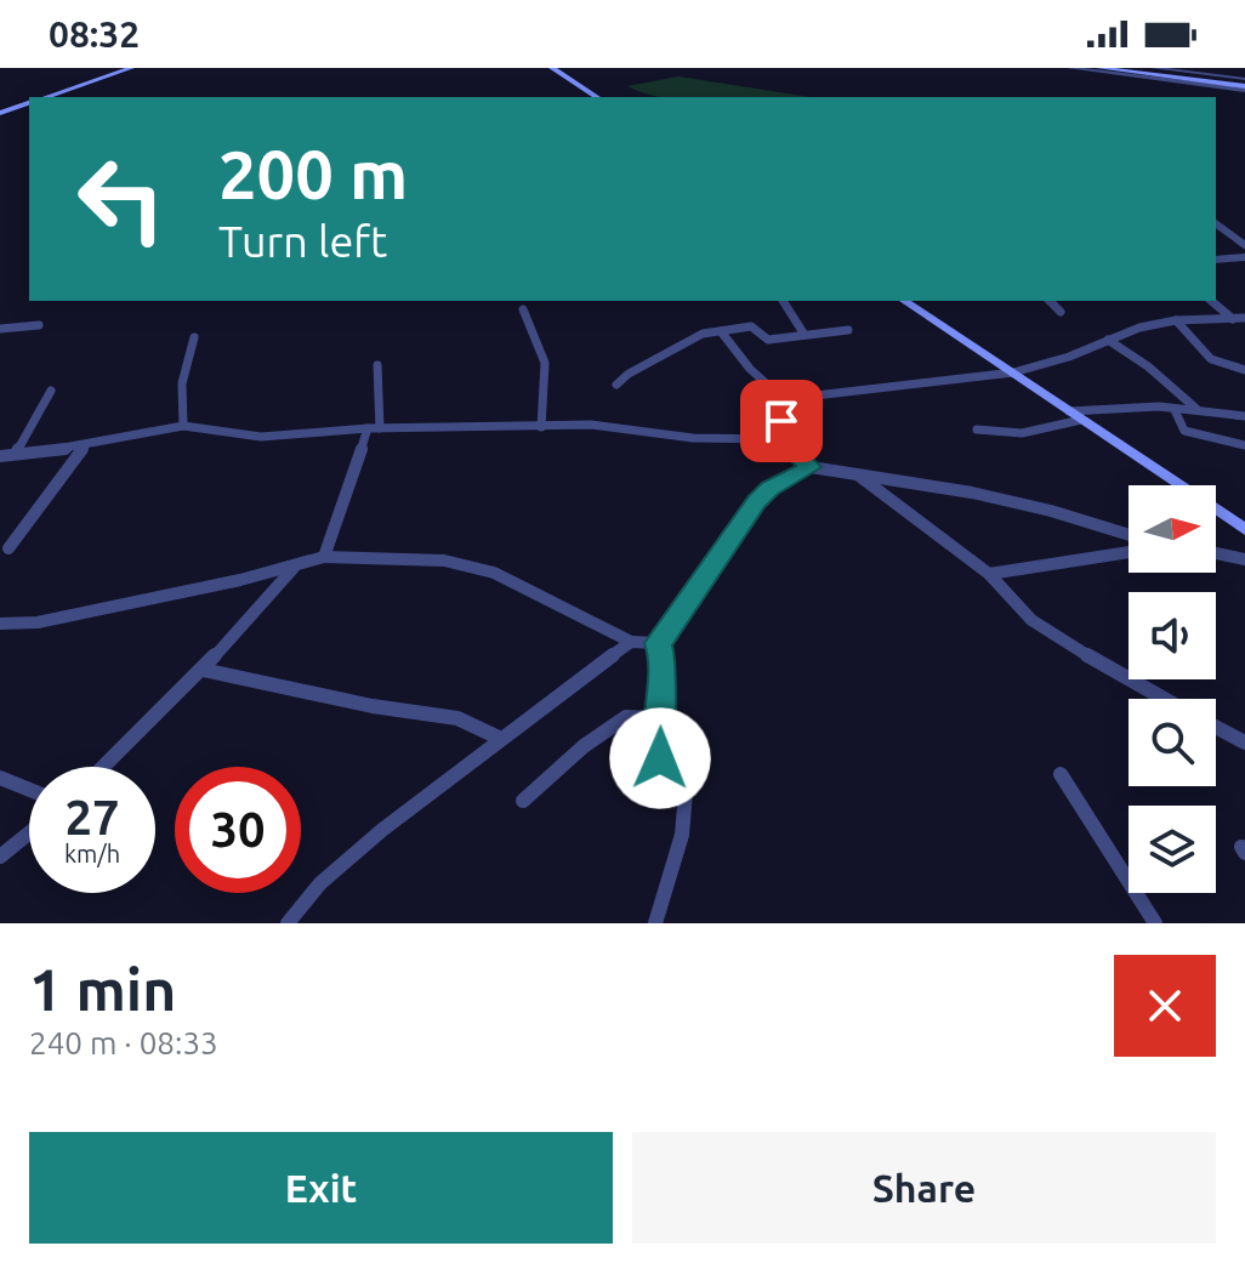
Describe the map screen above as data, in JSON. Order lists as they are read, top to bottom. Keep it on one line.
{"north":"right","page":{"status":"08:32","turn":["200 m","Turn left"],"speed":"27 km/h","limit":"30","heading":["1 min","240 m · 08:33"],"buttons":["Exit","Share"]}}
